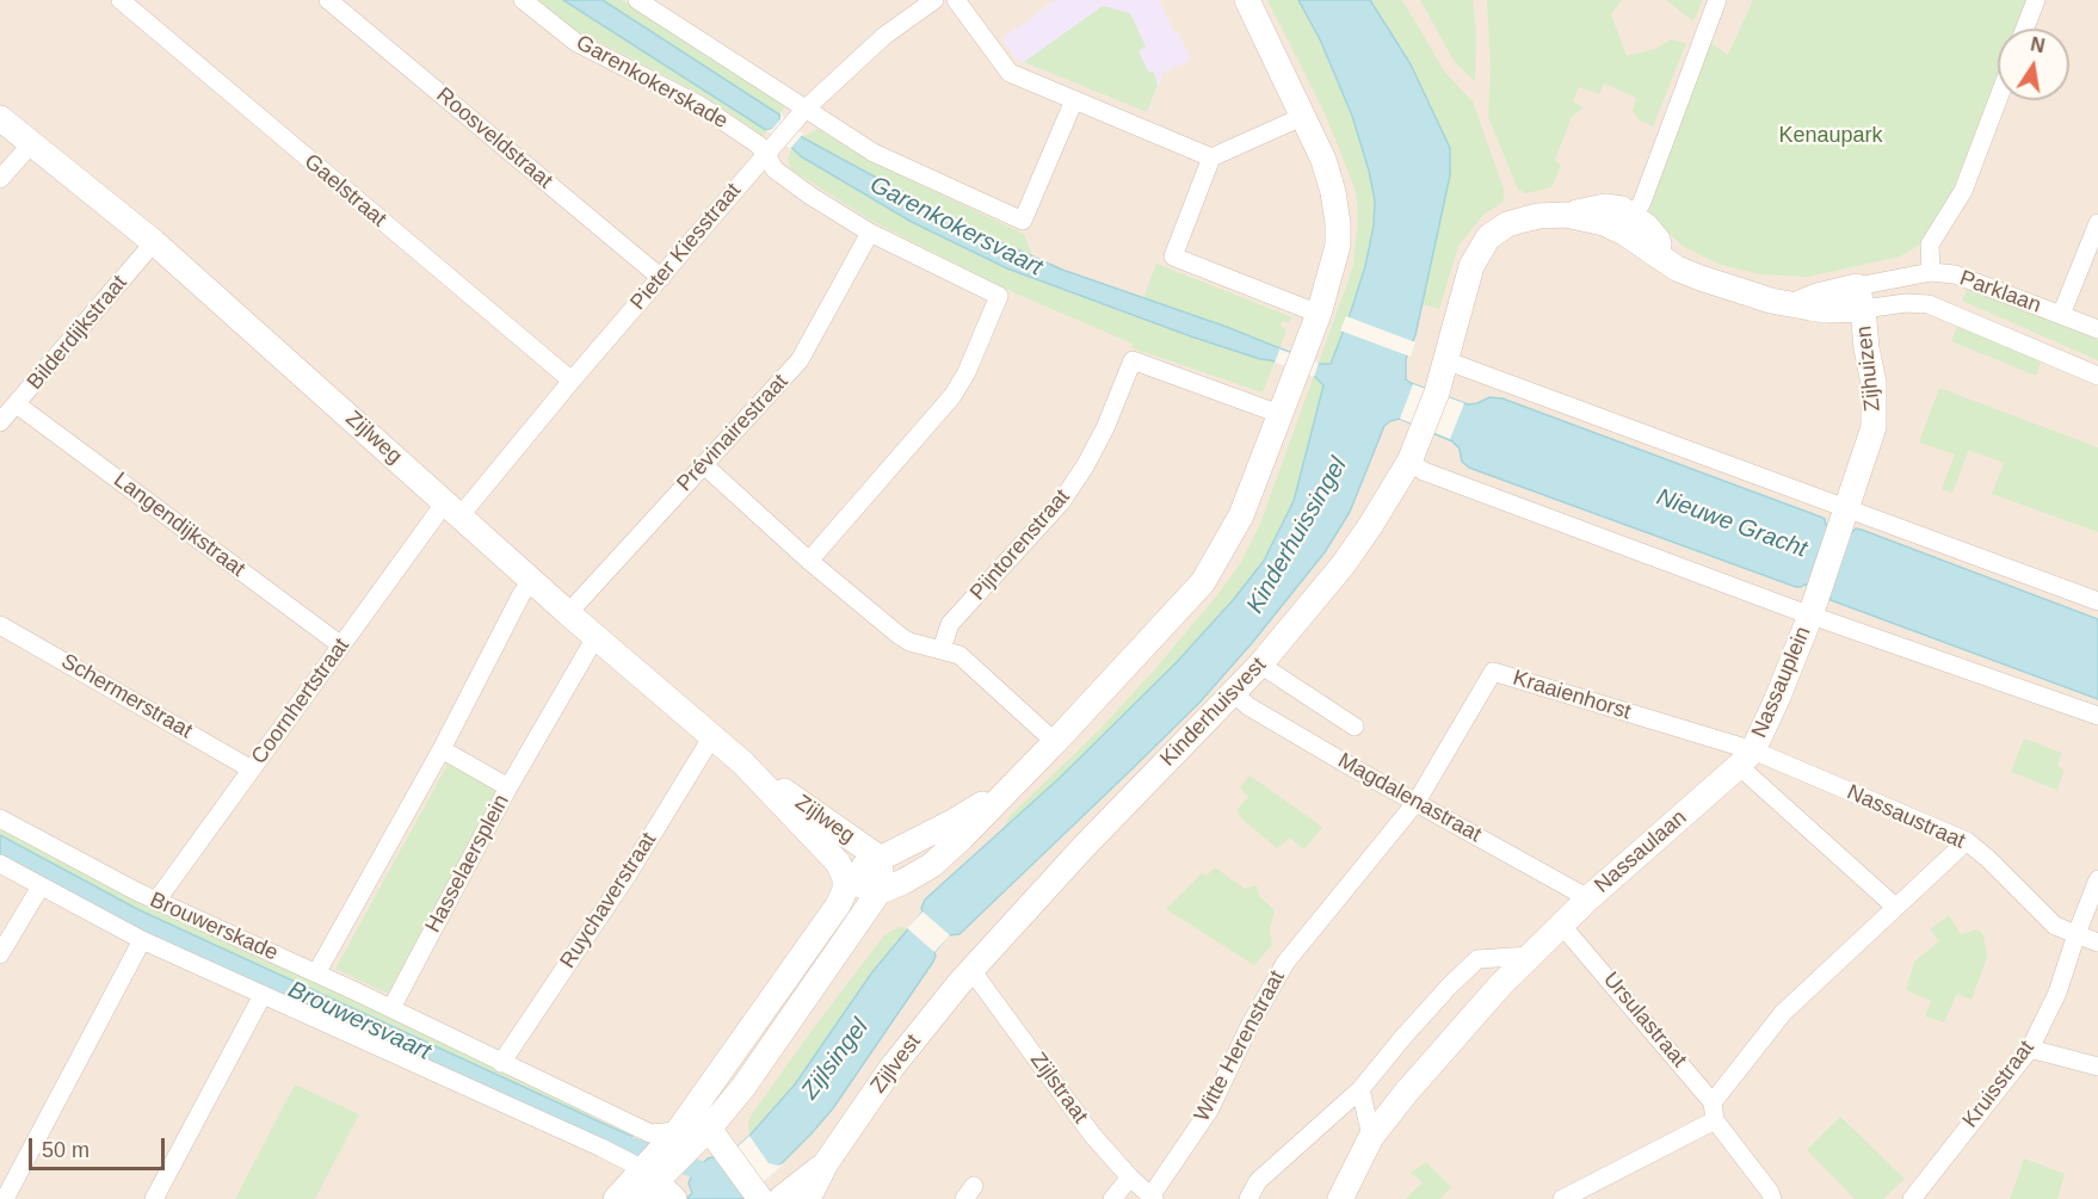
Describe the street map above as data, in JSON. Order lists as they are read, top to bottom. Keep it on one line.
{"streets":{"main road":["Zijhuizen","Zijlweg","Nassauplein","Kinderhuisvest","Nassaulaan","Zijlvest"],"street":["Garenkokerskade","Roosveldstraat","Gaelstraat","Pieter Kiesstraat","Parklaan","Bilderdijkstraat","Prévinairestraat","Langendijkstraat","Pijntorenstraat","Kraaienhorst","Schermerstraat","Coornhertstraat","Magdalenastraat","Nassaustraat","Hasselaersplein","Ruychaverstraat","Brouwerskade","Ursulastraat","Witte Herenstraat","Kruisstraat","Zijlstraat"]},"crossings":[["Garenkokerskade","Pieter Kiesstraat"],["Garenkokerskade","Prévinairestraat"],["Roosveldstraat","Pieter Kiesstraat"],["Gaelstraat","Pieter Kiesstraat"],["Pieter Kiesstraat","Zijlweg"],["Pieter Kiesstraat","Coornhertstraat"],["Parklaan","Zijhuizen"],["Bilderdijkstraat","Zijlweg"],["Bilderdijkstraat","Langendijkstraat"],["Zijhuizen","Nassauplein"],["Prévinairestraat","Zijlweg"],["Zijlweg","Coornhertstraat"],["Zijlweg","Ruychaverstraat"],["Langendijkstraat","Coornhertstraat"],["Nassauplein","Kraaienhorst"],["Nassauplein","Nassaustraat"],["Nassauplein","Nassaulaan"],["Kraaienhorst","Magdalenastraat"],["Kraaienhorst","Nassaustraat"],["Kraaienhorst","Nassaulaan"],["Kraaienhorst","Witte Herenstraat"],["Schermerstraat","Coornhertstraat"],["Coornhertstraat","Brouwerskade"],["Kinderhuisvest","Magdalenastraat"],["Kinderhuisvest","Zijlvest"],["Kinderhuisvest","Zijlstraat"],["Magdalenastraat","Nassaulaan"],["Magdalenastraat","Witte Herenstraat"],["Nassaustraat","Nassaulaan"],["Nassaustraat","Kruisstraat"],["Nassaulaan","Ursulastraat"],["Hasselaersplein","Brouwerskade"],["Ruychaverstraat","Brouwerskade"],["Witte Herenstraat","Zijlstraat"],["Zijlvest","Zijlstraat"]],"water":["Garenkokersvaart","Nieuwe Gracht","Kinderhuissingel","Brouwersvaart","Zijlsingel"],"parks":["Kenaupark"],"scale_bar":"50 m","north":"top"}
